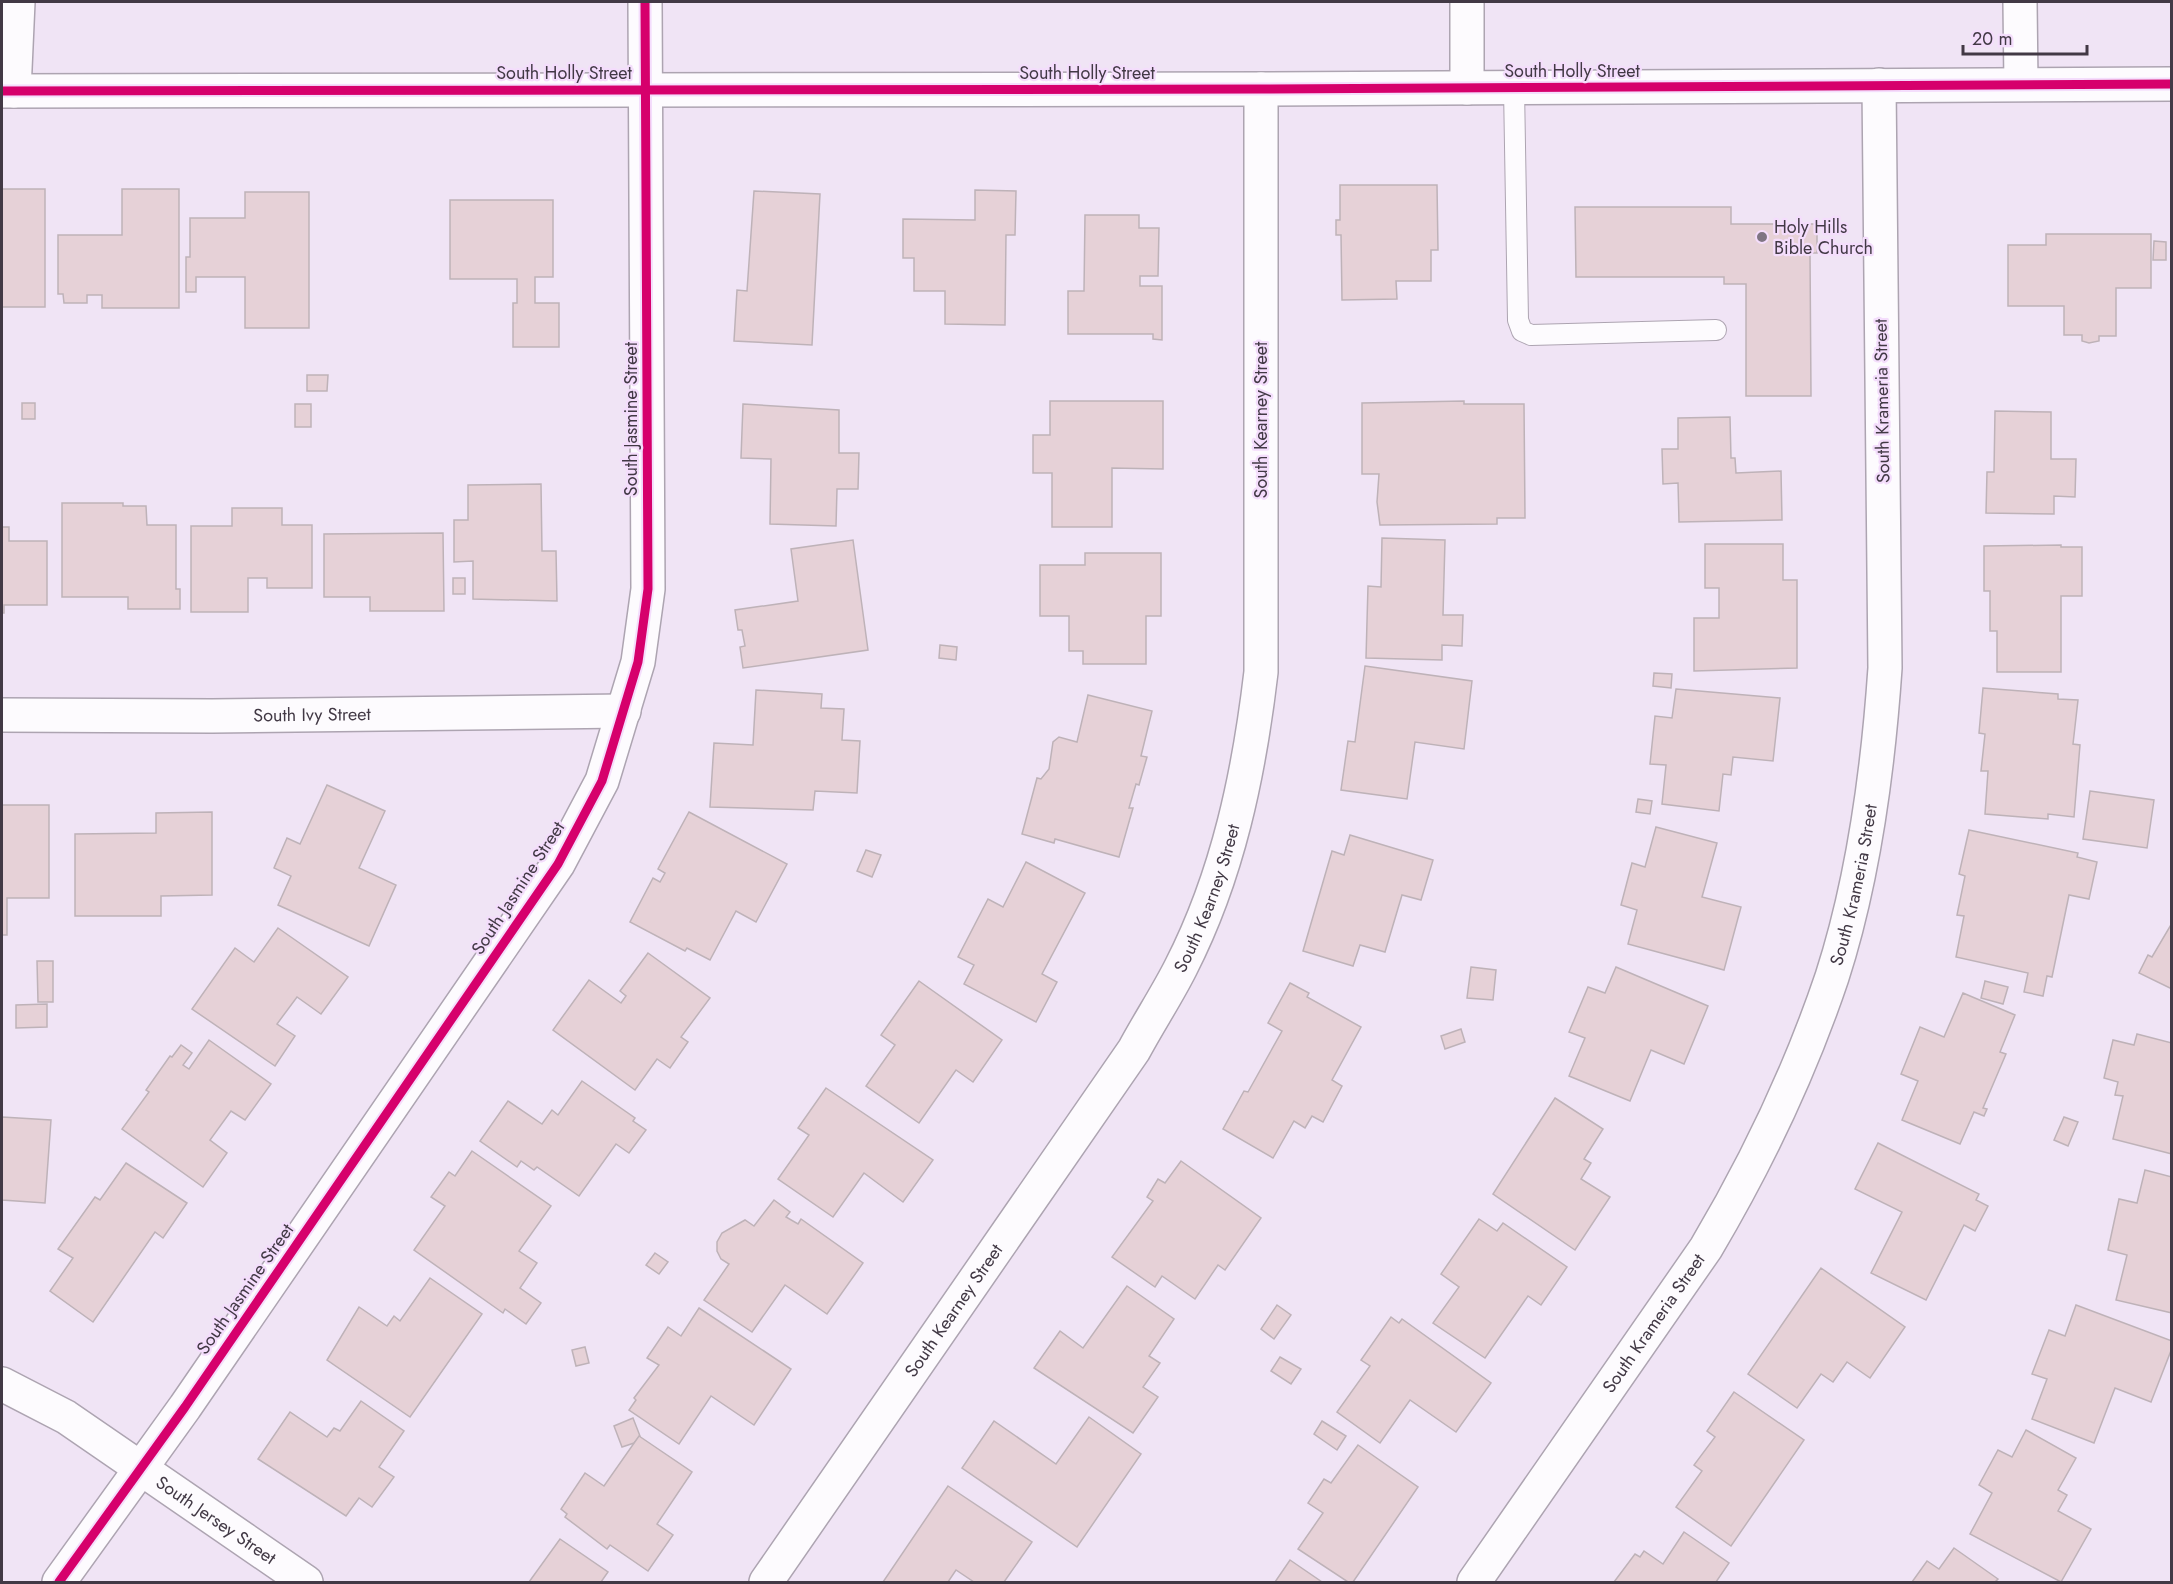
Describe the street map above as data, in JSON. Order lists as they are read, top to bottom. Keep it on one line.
{"streets":{"street":["South Holly Street","South Krameria Street","South Jasmine Street","South Kearney Street","South Ivy Street","South Jersey Street"]},"crossings":[["South Holly Street","South Krameria Street"],["South Holly Street","South Jasmine Street"],["South Holly Street","South Kearney Street"],["South Jasmine Street","South Ivy Street"],["South Jasmine Street","South Jersey Street"]],"places":["Holy Hills Bible Church"],"scale_bar":"20 m"}
